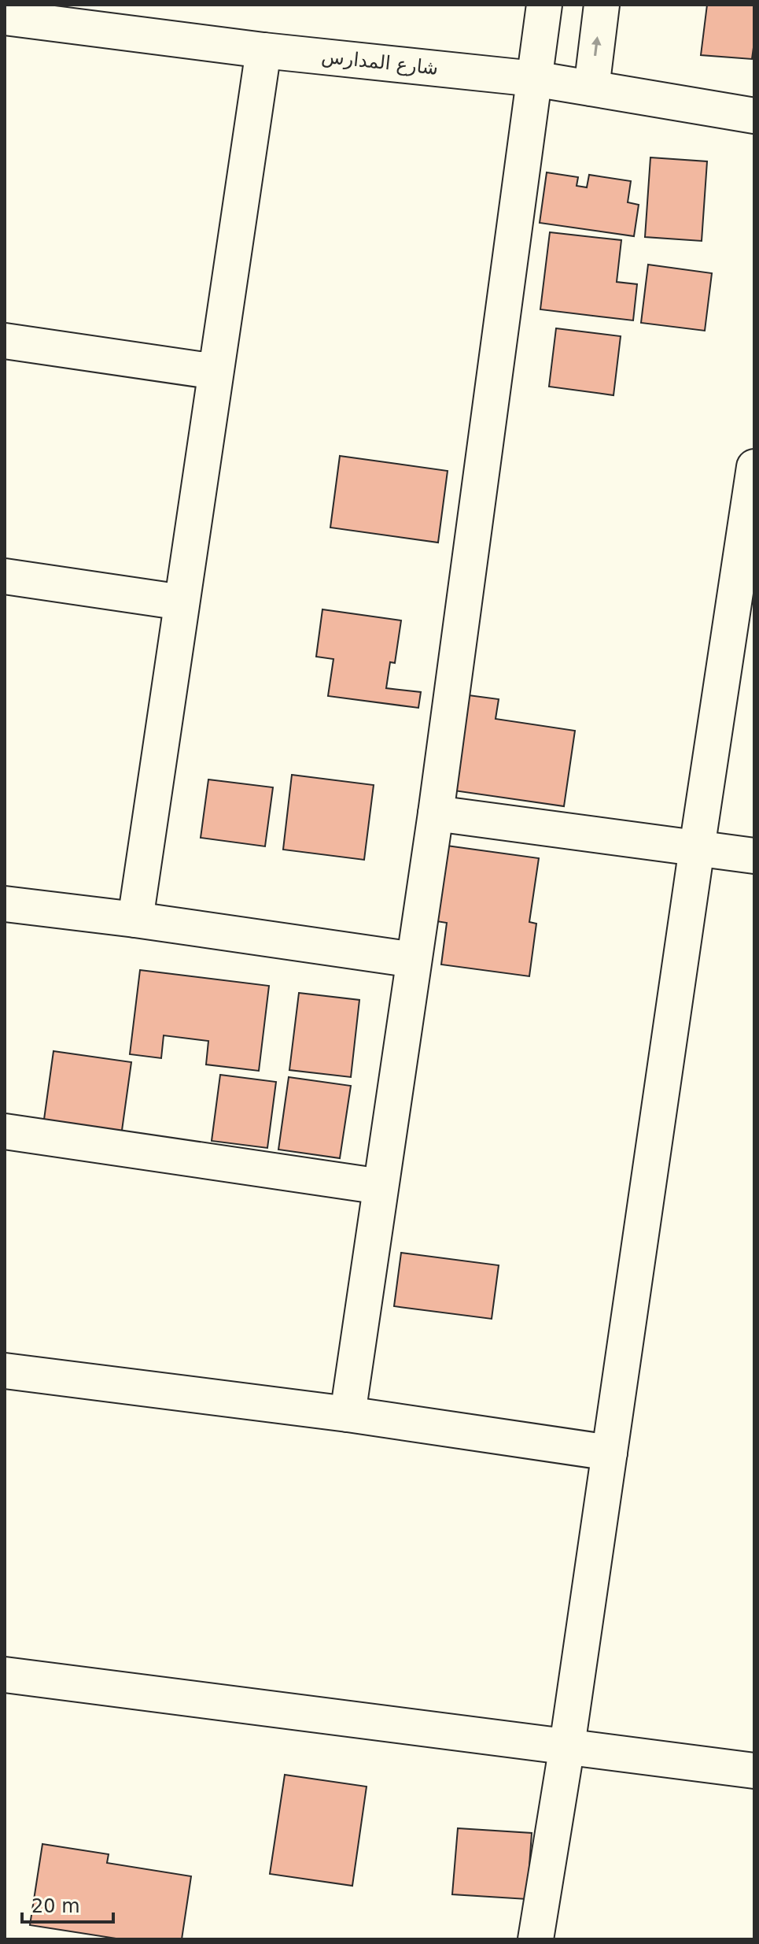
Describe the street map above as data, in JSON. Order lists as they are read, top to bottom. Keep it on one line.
{"streets":{"street":["شارع المدارس"]},"scale_bar":"20 m"}
